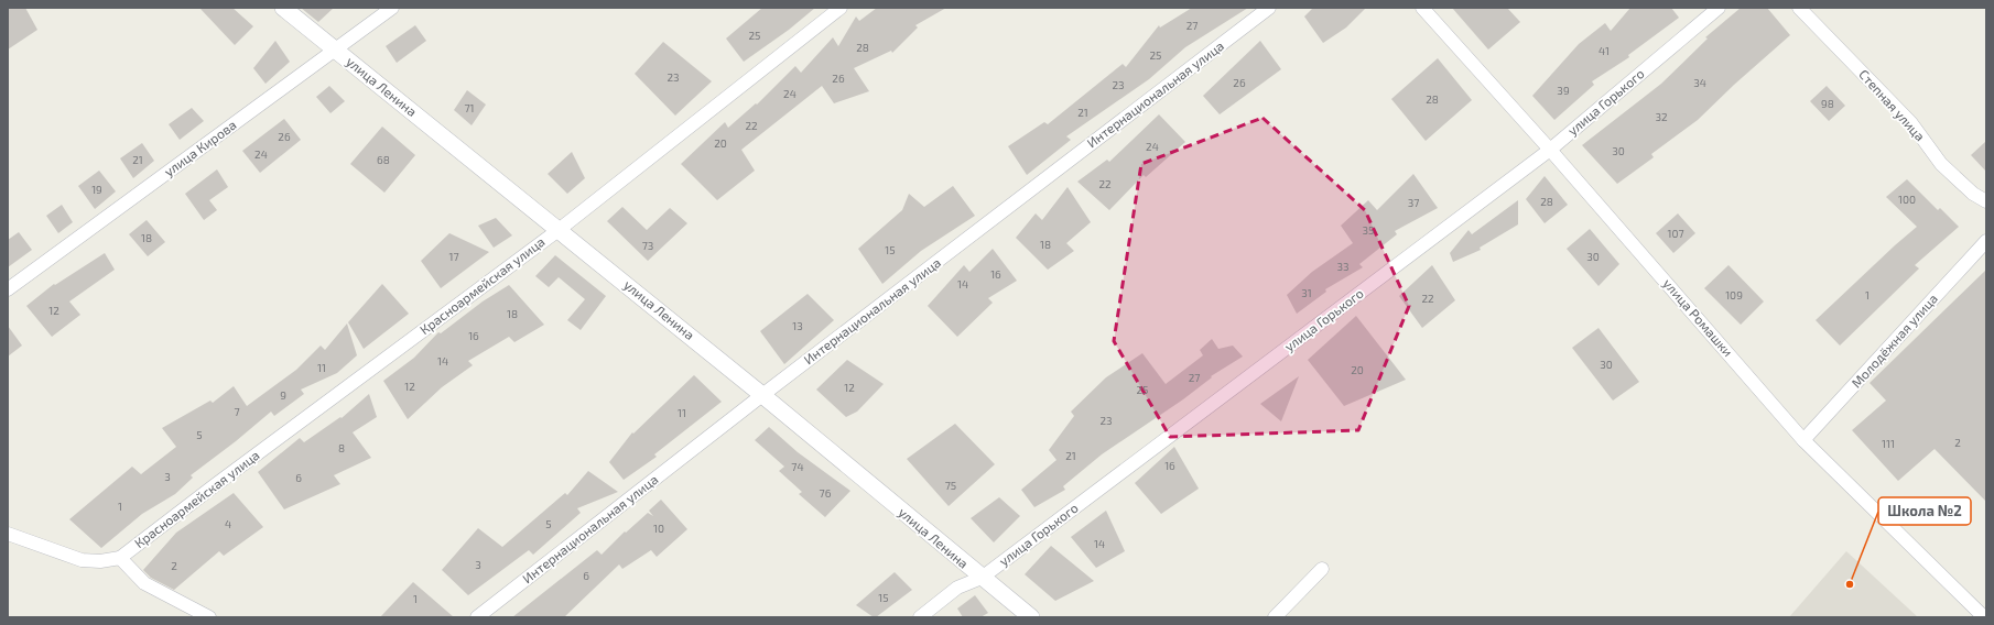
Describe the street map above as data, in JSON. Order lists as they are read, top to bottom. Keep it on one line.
{"streets":{"street":["улица Ленина","Интернациональная улица","улица Горького","Степная улица","улица Кирова","Красноармейская улица","улица Ромашки","Молодёжная улица"]},"crossings":[["улица Ленина","Интернациональная улица"],["улица Ленина","улица Горького"],["улица Ленина","улица Кирова"],["улица Ленина","Красноармейская улица"],["улица Горького","улица Ромашки"],["улица Ромашки","Молодёжная улица"]],"places":["Школа №2"],"house_numbers":["27","25","28","41","25","23","26","26","34","23","39","24","28","98","71","21","32","22","26","20","24","30","24","21","68","22","19","100","28","37","35","107","18","18","73","15","17","30","33","16","14","31","109","1","22","12","18","13","16","14","30","11","20","27","12","12","25","9","7","11","23","5","2","111","8","21","16","74","3","6","75","76","1","4","5","10","14","3","2","6","15","1"]}
